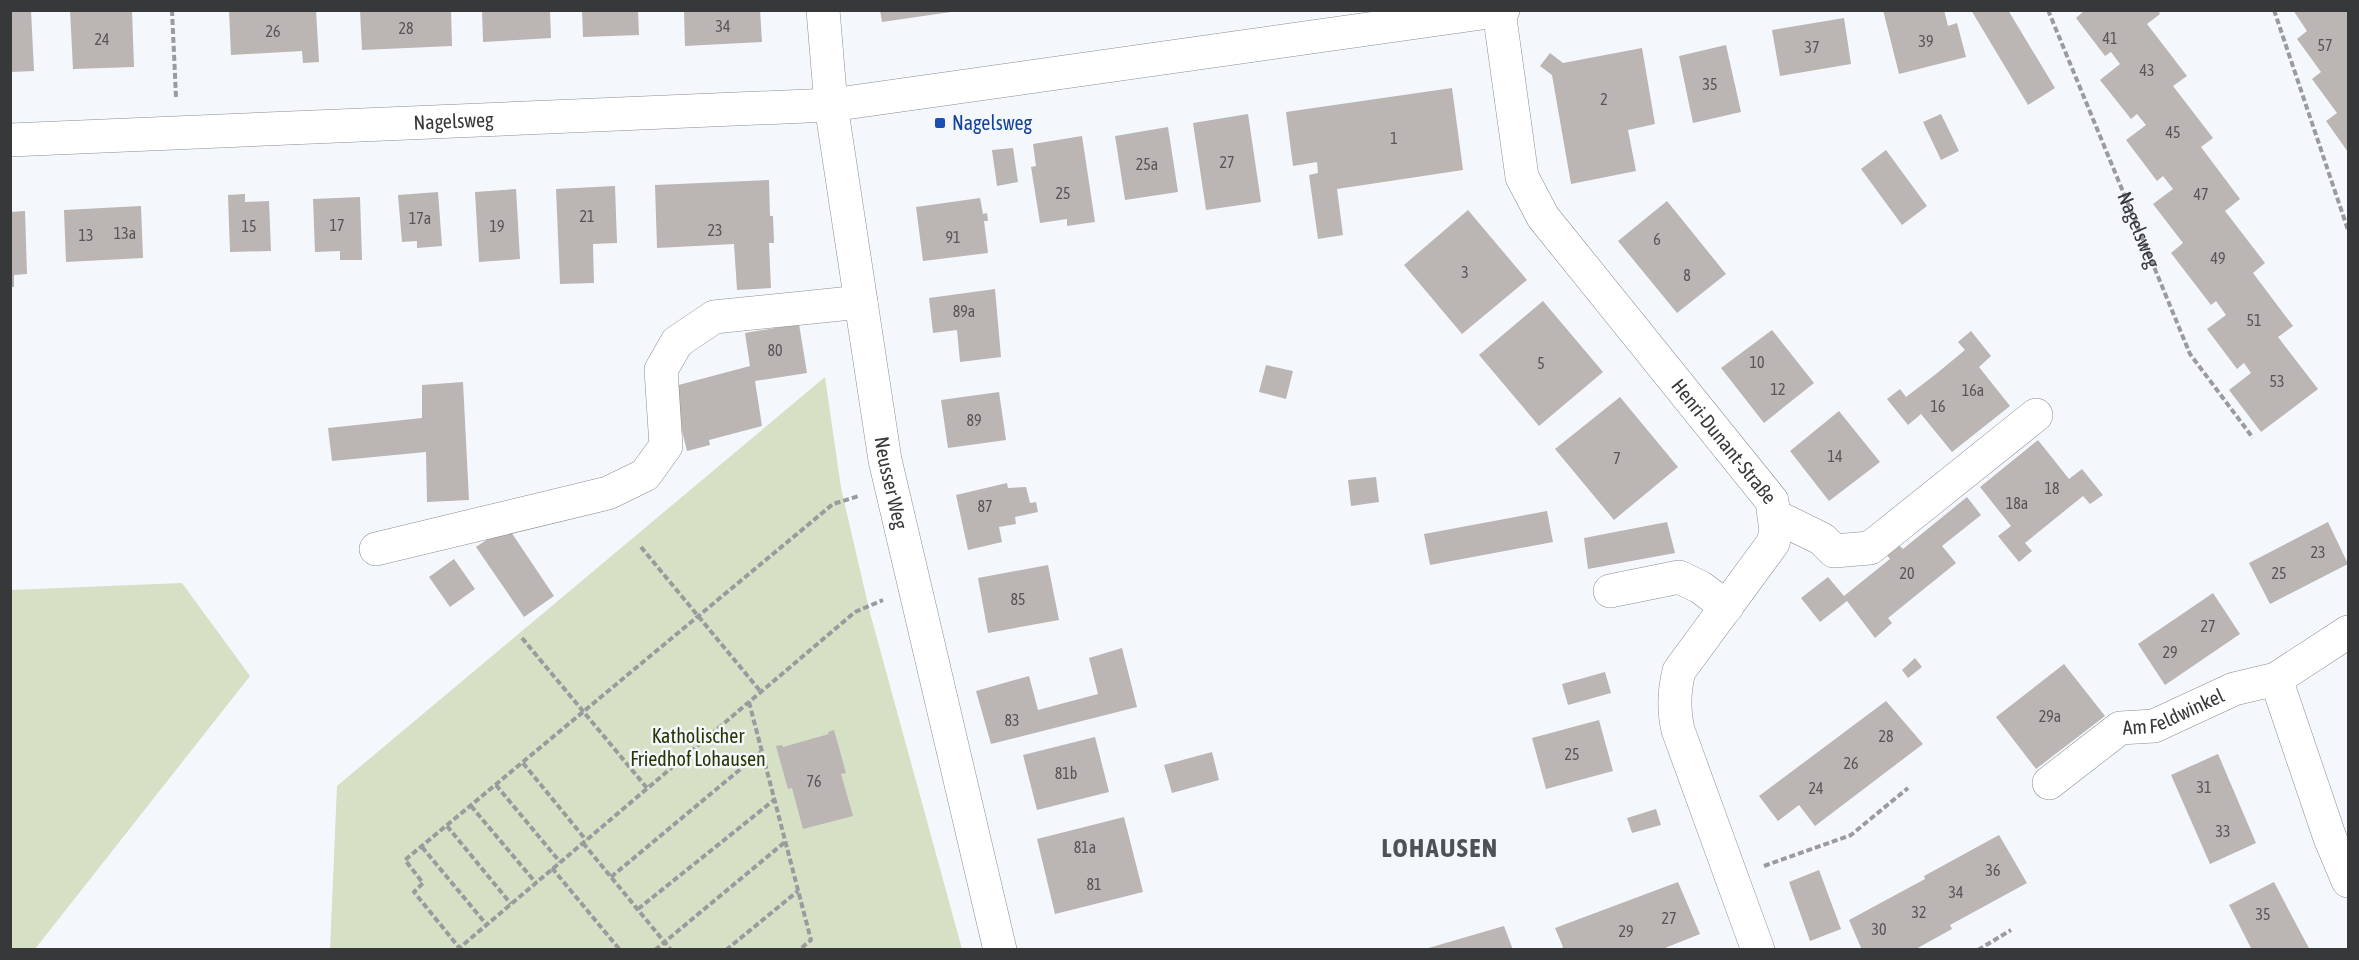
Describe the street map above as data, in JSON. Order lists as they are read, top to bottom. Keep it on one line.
{"streets":{"street":["Nagelsweg","Henri-Dunant-Straße","Neusser Weg","Am Feldwinkel"]},"crossings":[["Nagelsweg","Henri-Dunant-Straße"],["Nagelsweg","Neusser Weg"]],"districts":["LOHAUSEN"],"parks":["Katholischer Friedhof Lohausen"],"places":{"transit":["Nagelsweg"]},"house_numbers":["34","28","26","41","24","39","57","37","43","35","2","45","1","27","25a","25","47","21","17a","17","15","19","23","13a","13","91","6","49","3","8","89a","51","80","10","5","53","12","16a","16","89","14","7","18","18a","87","23","20","25","85","27","29","29a","83","28","25","26","81b","76","31","24","33","81a","36","81","34","32","35","27","30","29"]}
